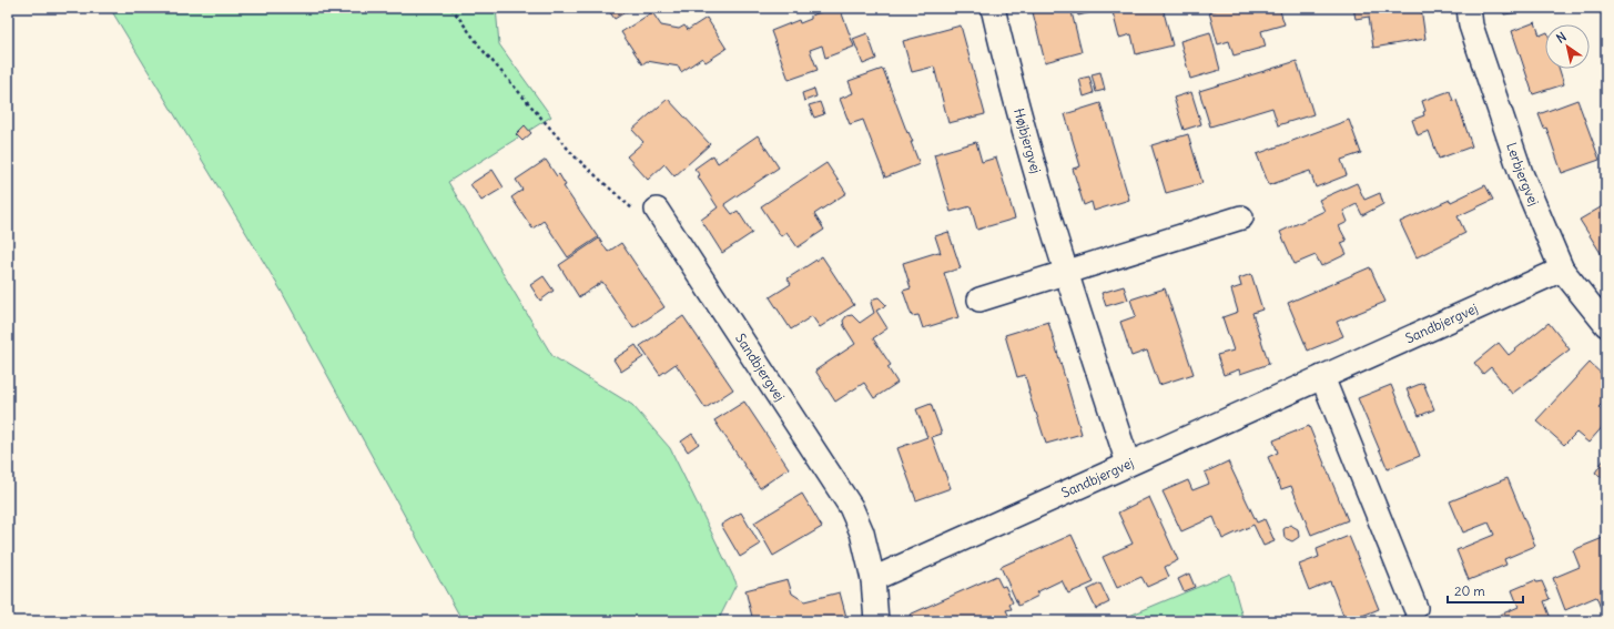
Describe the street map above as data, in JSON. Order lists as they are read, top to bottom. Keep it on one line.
{"streets":{"street":["Højbjergvej","Lerbjergvej","Sandbjergvej"]},"crossings":[["Højbjergvej","Sandbjergvej"],["Lerbjergvej","Sandbjergvej"]],"scale_bar":"20 m","north":"top left"}
